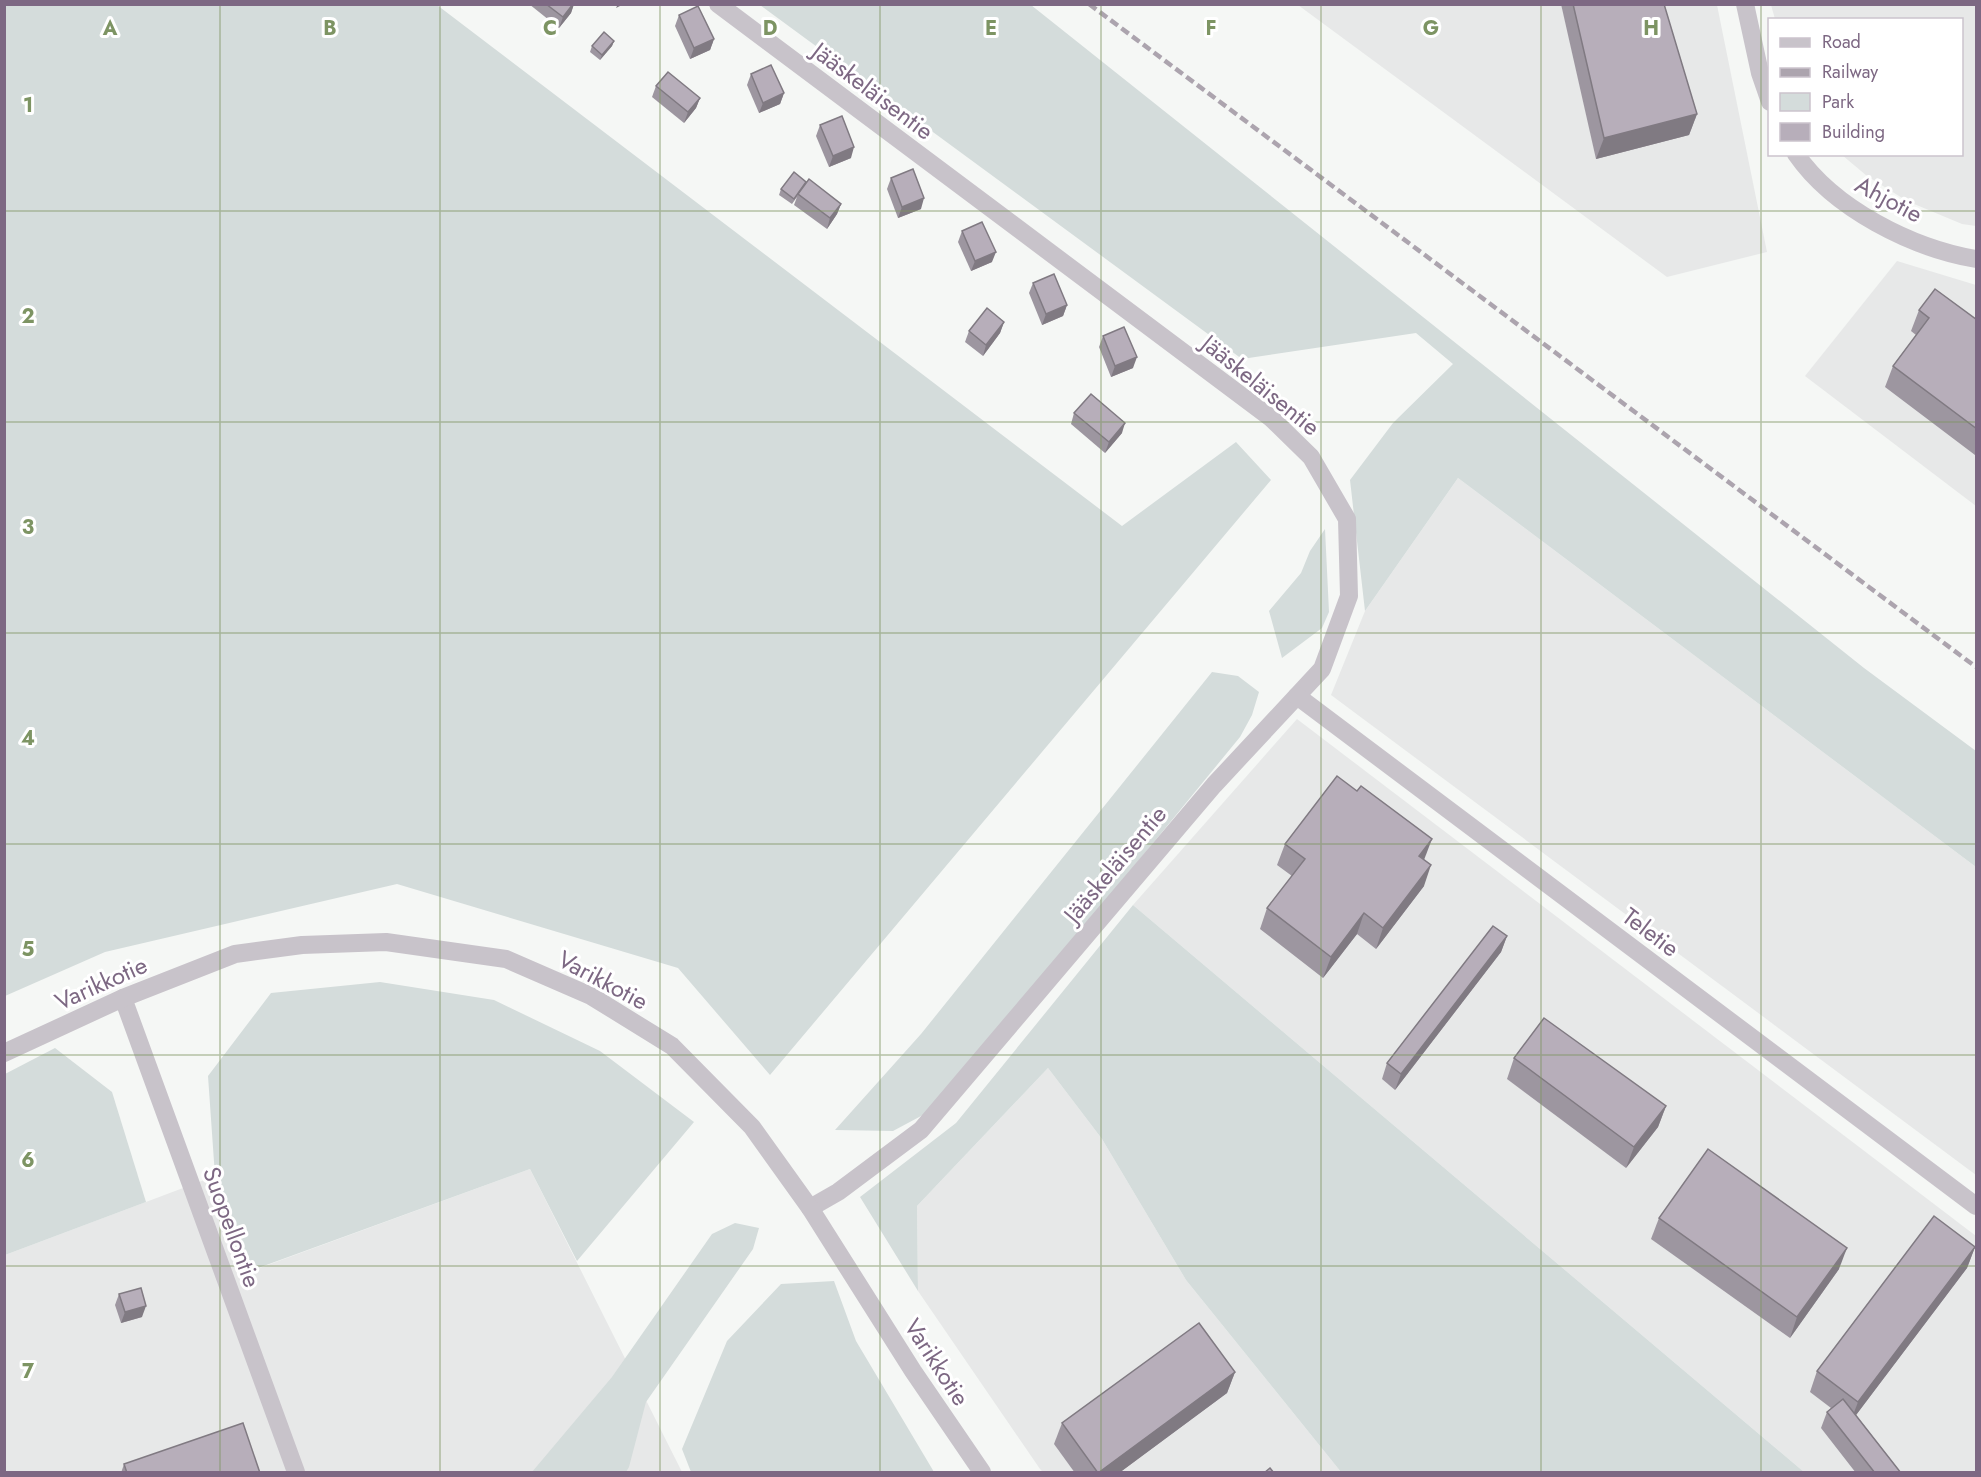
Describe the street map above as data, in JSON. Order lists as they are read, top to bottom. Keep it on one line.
{"streets":{"street":["Jääskeläisentie","Ahjotie","Teletie","Varikkotie","Suopellontie"]},"crossings":[["Jääskeläisentie","Teletie"],["Jääskeläisentie","Varikkotie"],["Varikkotie","Suopellontie"]],"legend":["Road","Railway","Park","Building"],"grid":{"columns":["A","B","C","D","E","F","G","H"],"rows":["1","2","3","4","5","6","7"]}}
